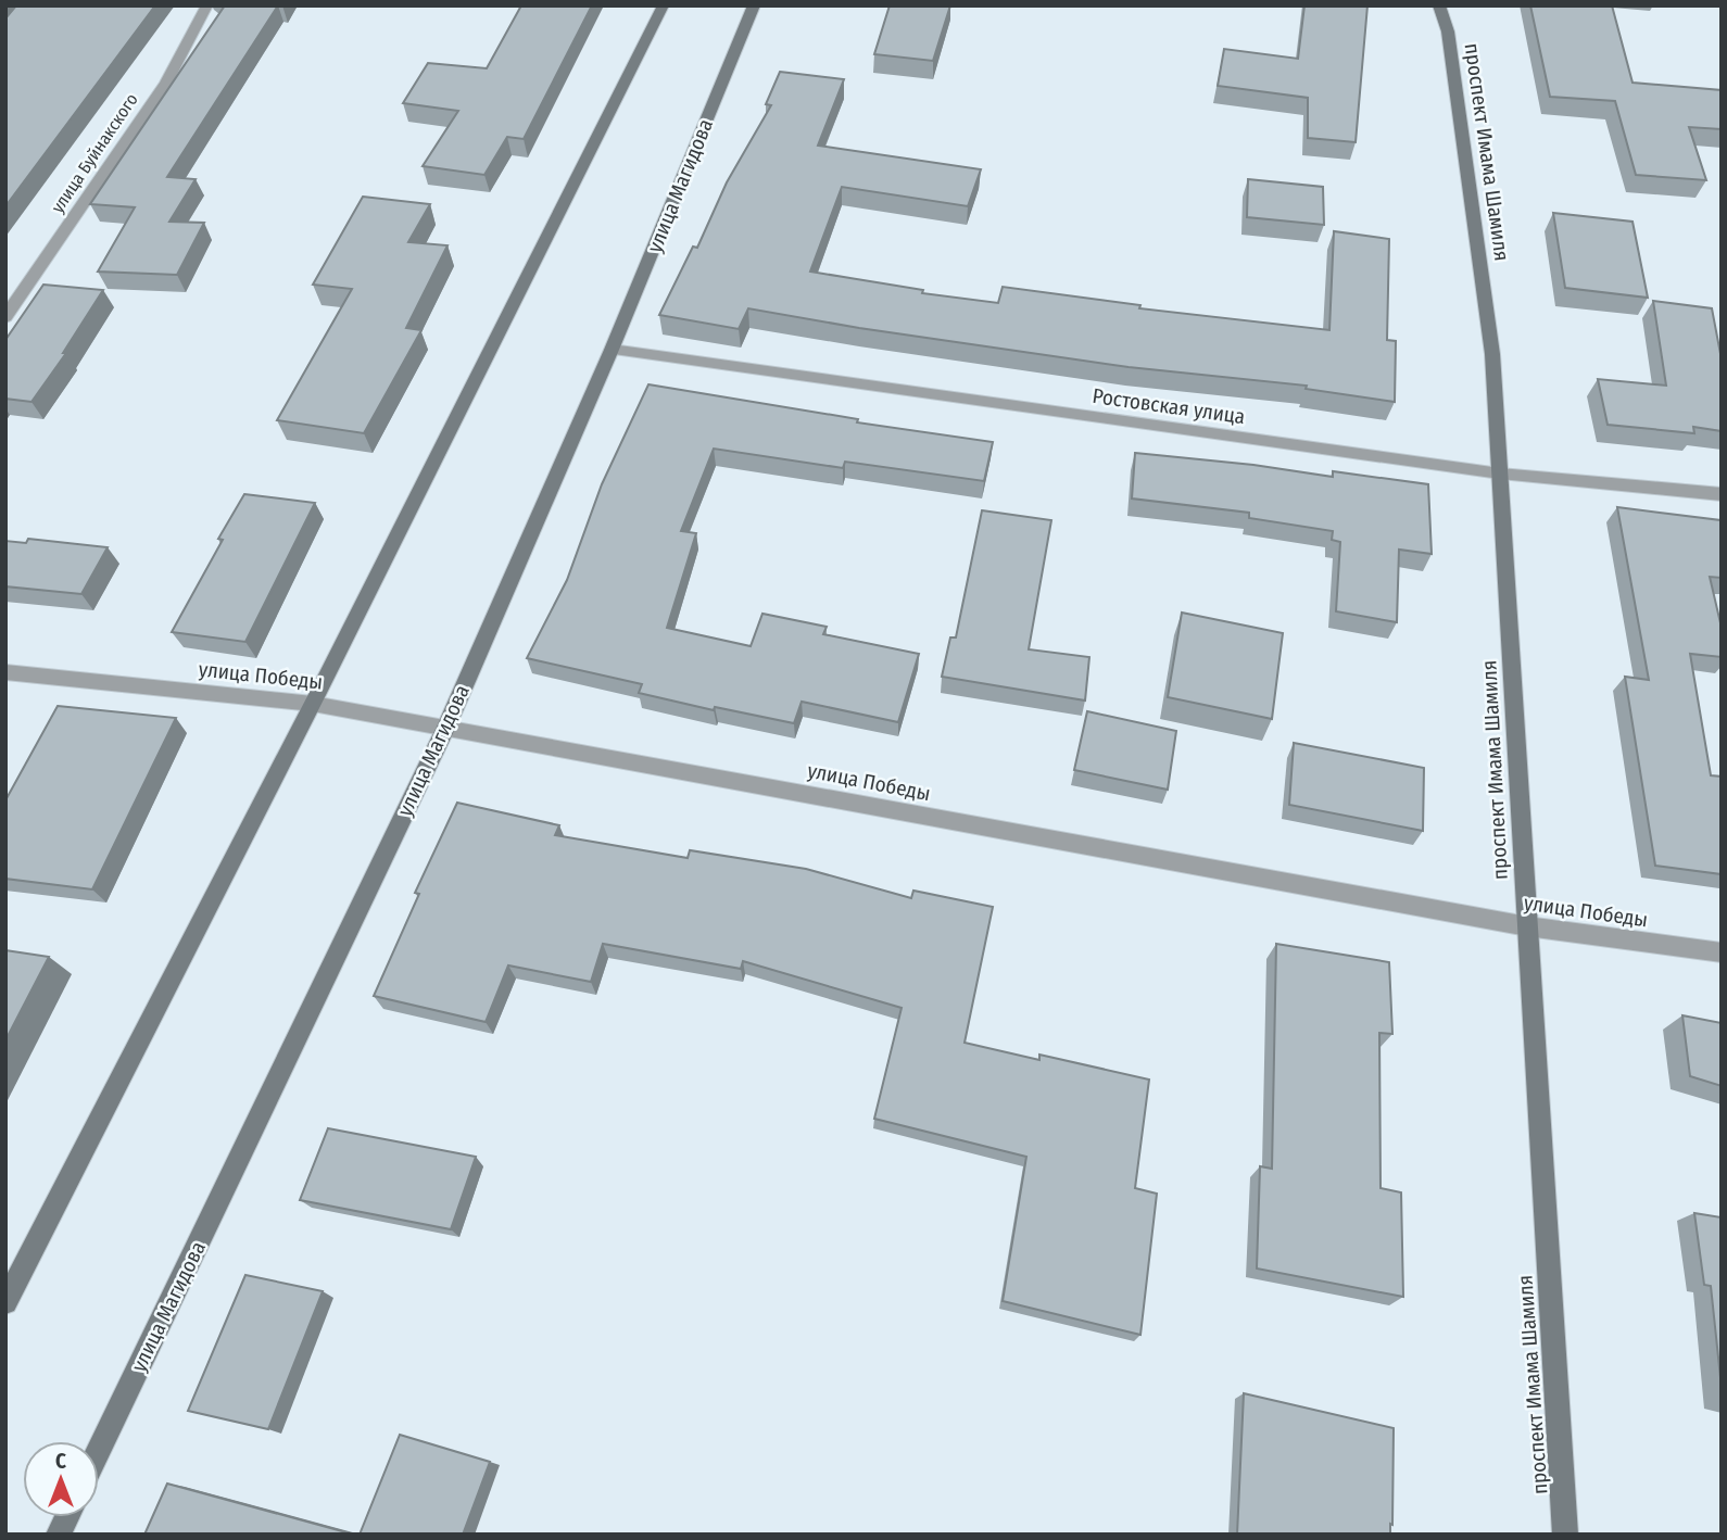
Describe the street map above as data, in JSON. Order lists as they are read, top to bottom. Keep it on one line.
{"streets":{"main road":["проспект Имама Шамиля","улица Магидова"],"street":["улица Буйнакского","Ростовская улица","улица Победы"]},"crossings":[["проспект Имама Шамиля","Ростовская улица"],["проспект Имама Шамиля","улица Победы"],["улица Магидова","Ростовская улица"],["улица Магидова","улица Победы"]],"north":"top"}
